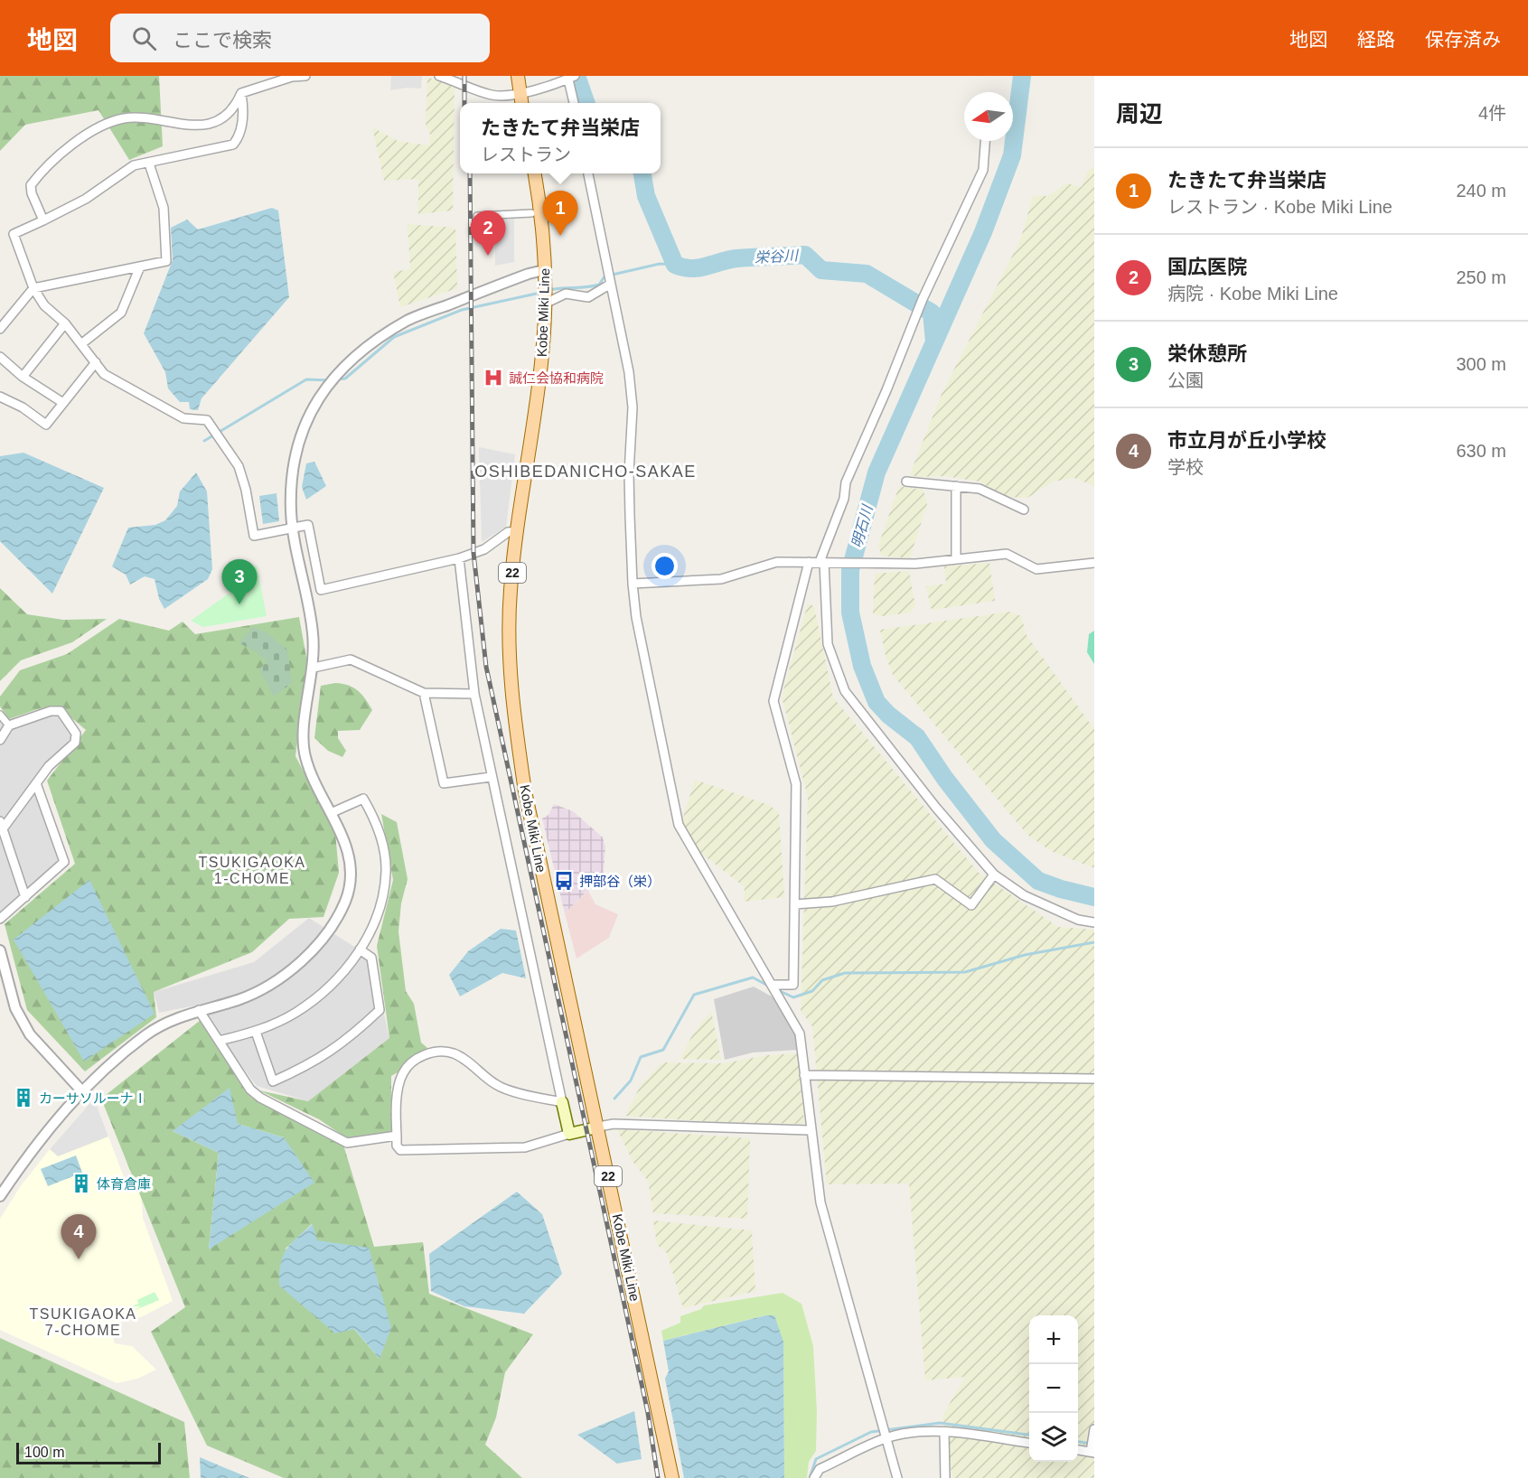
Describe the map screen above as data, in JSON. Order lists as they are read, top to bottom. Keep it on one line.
{"streets":{"main road":["Kobe Miki Line","22"]},"districts":["OSHIBEDANICHO-SAKAE","TSUKIGAOKA 1-CHOME","TSUKIGAOKA 7-CHOME"],"water":["栄谷川","明石川"],"places":{"hospital":["誠仁会協和病院"],"bus stop":["押部谷（栄）"],"building":["カーサソルーナⅠ","体育倉庫"]},"scale_bar":"100 m","north":"left","page":{"header":"地図","search":"ここで検索","nav":["地図","経路","保存済み"],"heading":["周辺","4件"],"popup":["たきたて弁当栄店","レストラン"],"list":[{"mark":"1","name":"たきたて弁当栄店","note":"レストラン · Kobe Miki Line","value":"240 m"},{"mark":"2","name":"国広医院","note":"病院 · Kobe Miki Line","value":"250 m"},{"mark":"3","name":"栄休憩所","note":"公園","value":"300 m"},{"mark":"4","name":"市立月が丘小学校","note":"学校","value":"630 m"}],"pins":["1","2","3","4"],"map_buttons":["+","−"],"scale":"100 m"}}
